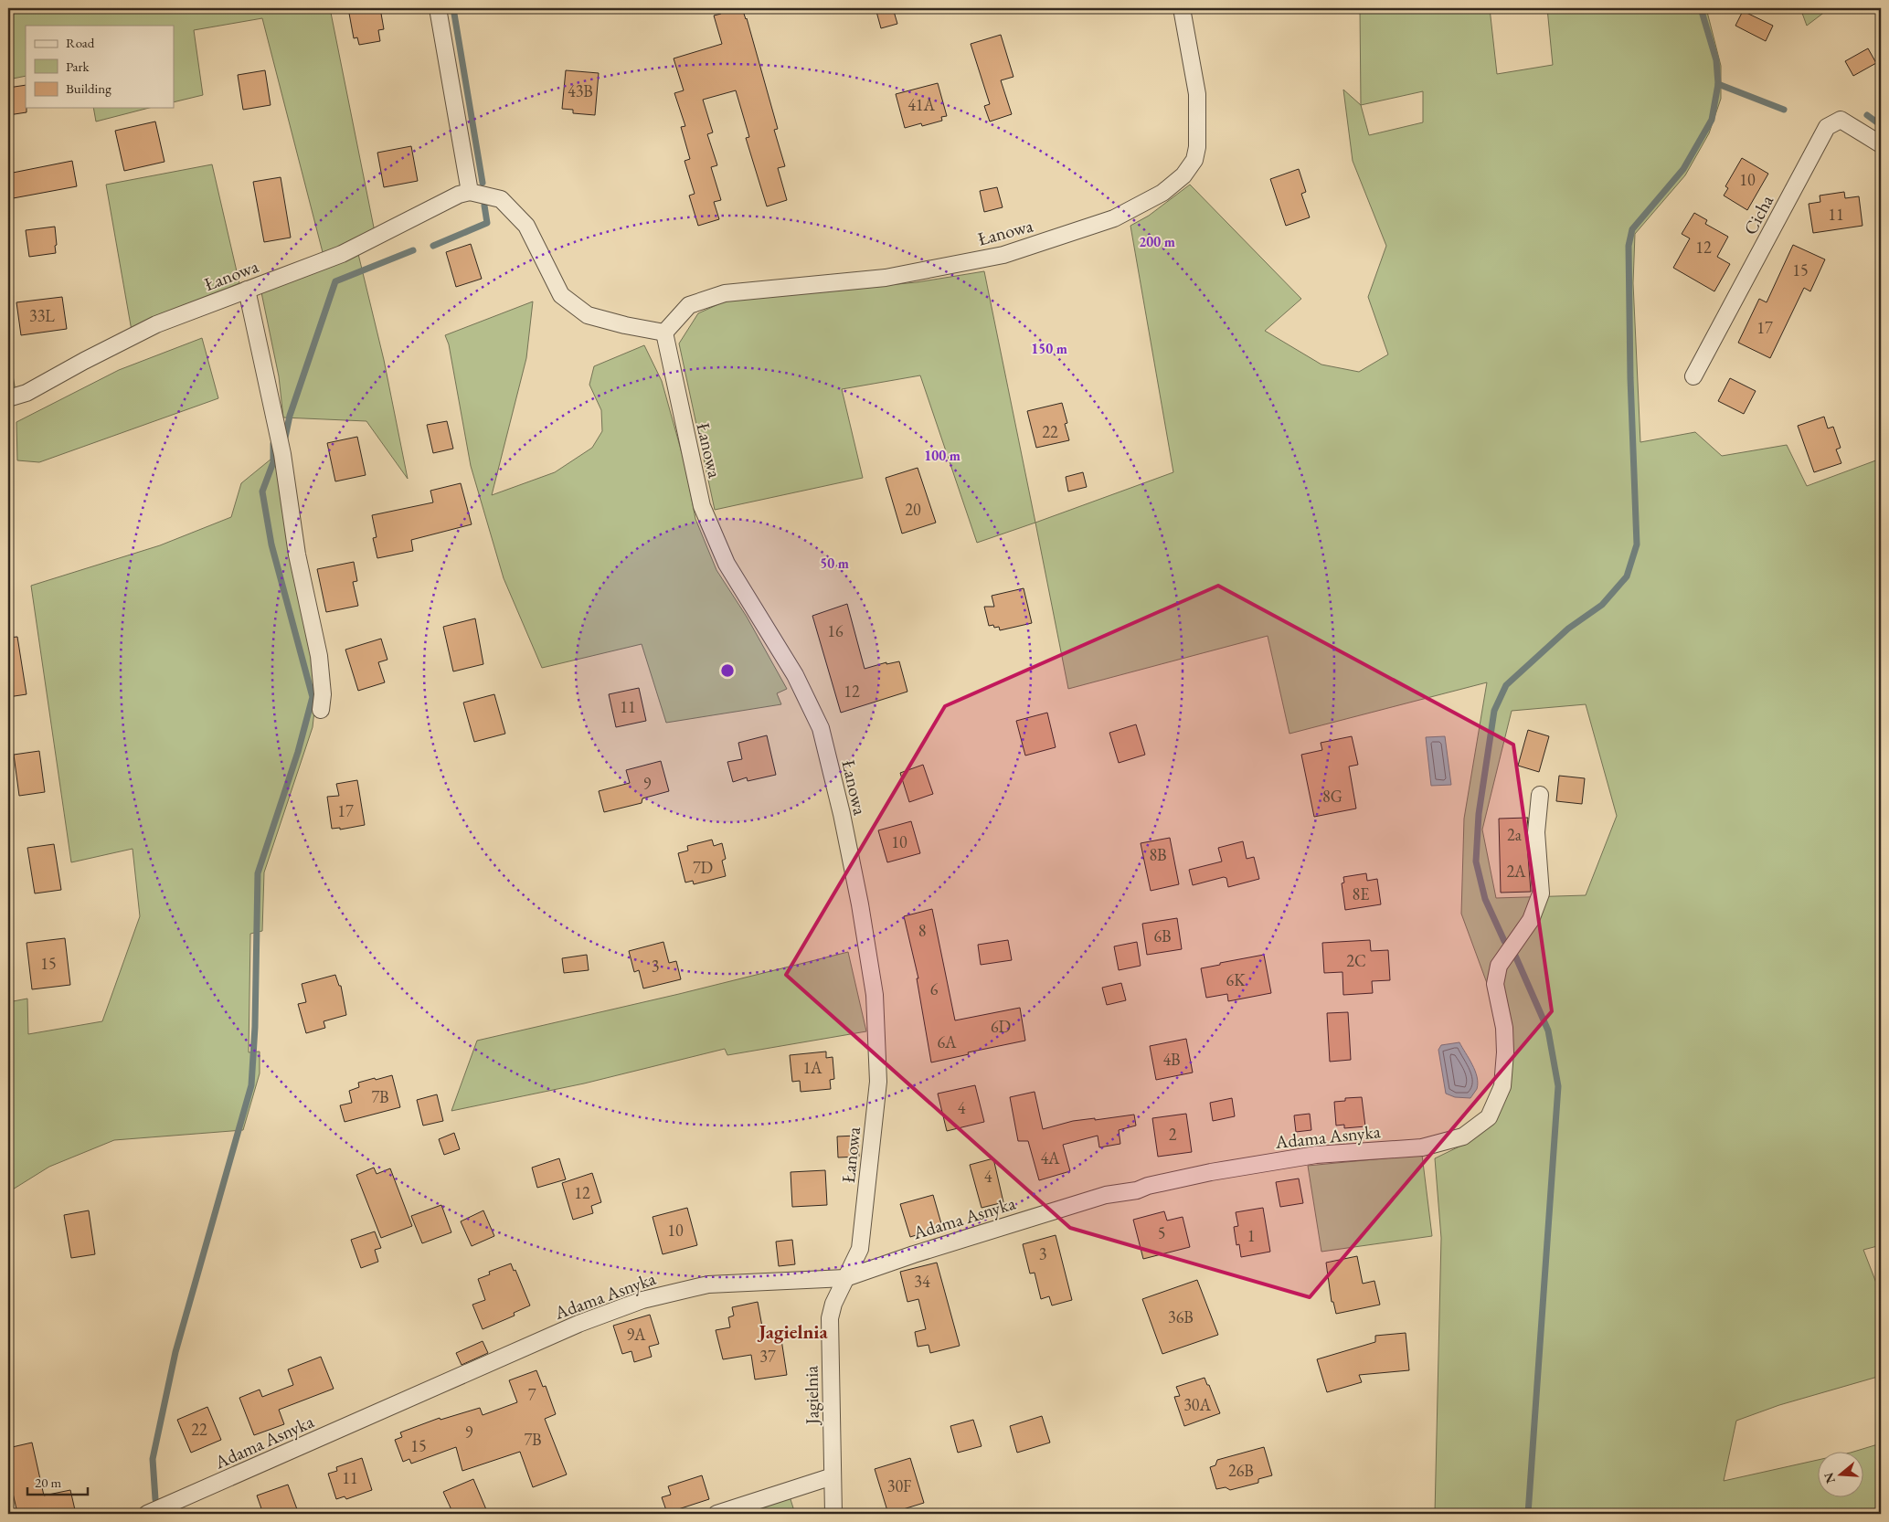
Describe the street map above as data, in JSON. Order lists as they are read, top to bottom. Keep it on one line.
{"streets":{"street":["Cicha","Łanowa","Adama Asnyka","Jagielnia"]},"crossings":[["Łanowa","Adama Asnyka"],["Łanowa","Jagielnia"],["Adama Asnyka","Jagielnia"]],"districts":["Jagielnia"],"house_numbers":["43B","41A","10","11","12","15","33L","17","22","20","16","12","11","9","8G","17","2a","10","8B","7D","2A","8E","8","6B","2C","15","3","6K","6","6D","6A","4B","1A","7B","4","2","4A","4","12","10","5","1","3","34","36B","9A","37","7","30A","22","9","7B","15","26B","11","30F"],"legend":["Road","Park","Building"],"scale_bar":"20 m","north":"left","rings":["200 m","150 m","100 m","50 m"]}
